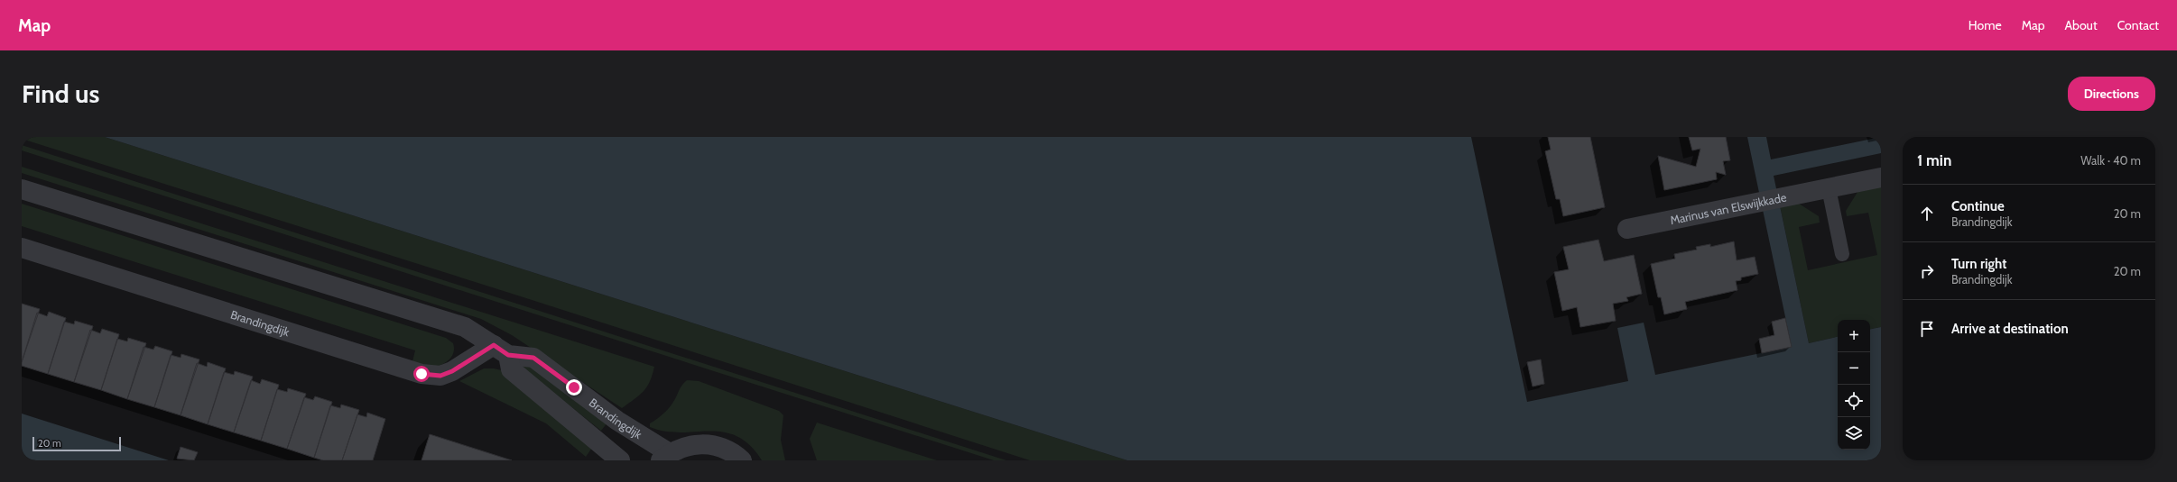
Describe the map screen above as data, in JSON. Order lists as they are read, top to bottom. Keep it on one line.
{"streets":{"street":["Marinus van Elswijkkade","Brandingdijk"]},"scale_bar":"20 m","page":{"header":"Map","nav":["Home","Map","About","Contact"],"buttons":"Directions","title":"Find us","heading":["1 min","Walk · 40 m"],"list":[["Continue","Brandingdijk","20 m"],["Turn right","Brandingdijk","20 m"],"Arrive at destination"],"map_buttons":["+","−"],"scale":"20 m"}}
